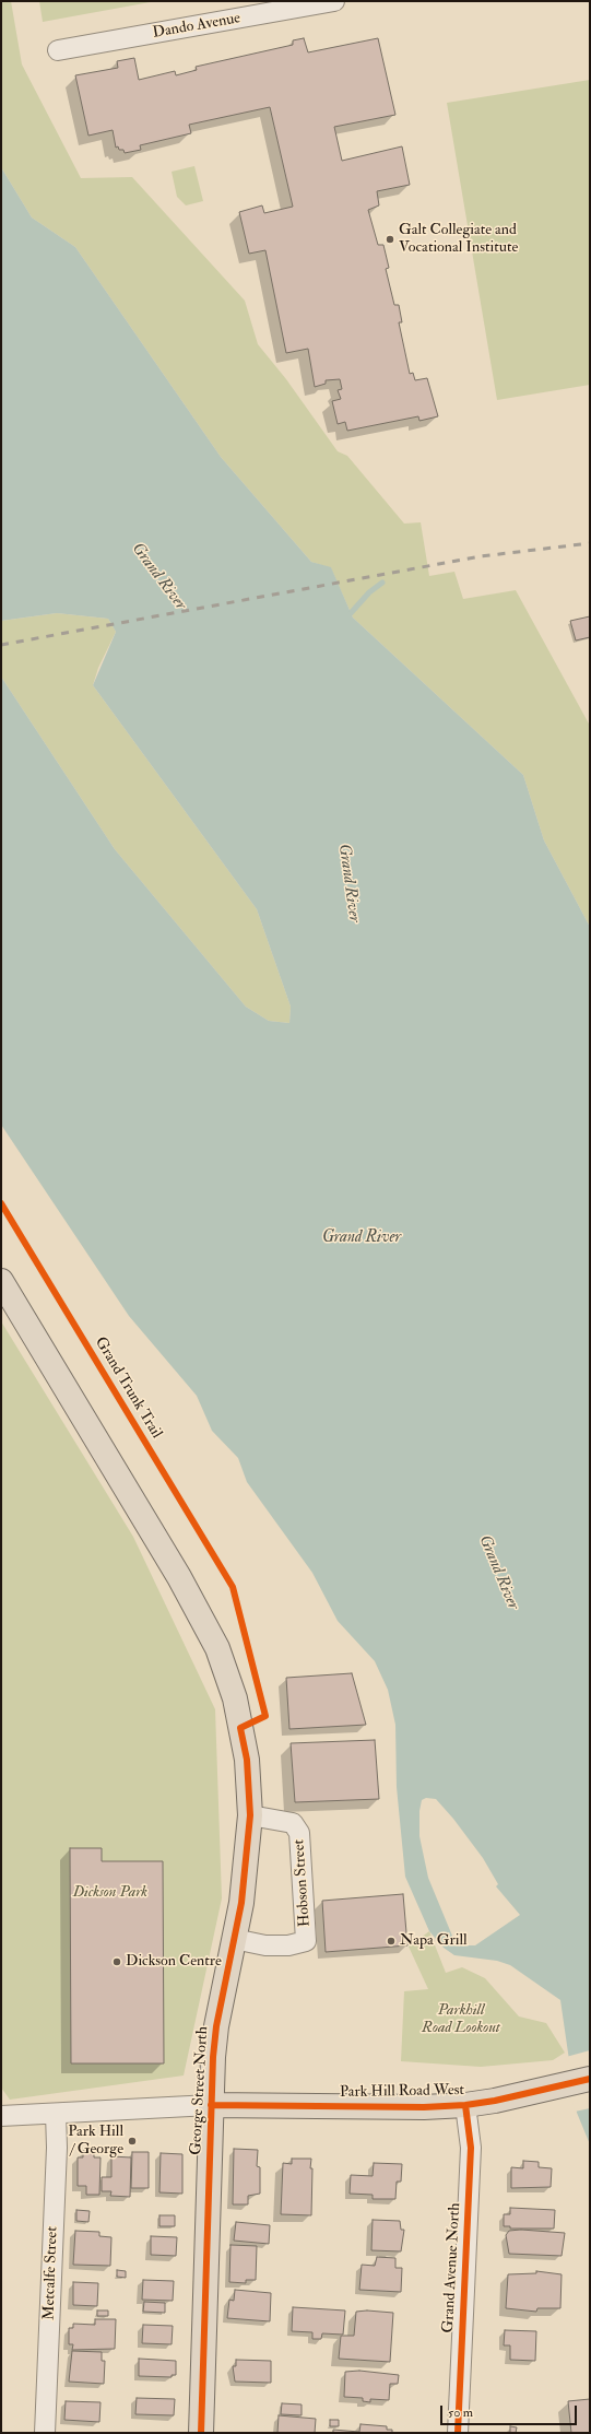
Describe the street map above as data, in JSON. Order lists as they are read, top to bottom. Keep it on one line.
{"streets":{"main road":["George Street North","Park Hill Road West"],"street":["Dando Avenue","Hobson Street","Grand Avenue North","Metcalfe Street"],"cycle path":["Grand Trunk Trail"]},"crossings":[["Hobson Street","George Street North"],["George Street North","Park Hill Road West"],["Park Hill Road West","Grand Avenue North"],["Park Hill Road West","Metcalfe Street"]],"water":["Grand River"],"parks":["Dickson Park","Parkhill Road Lookout"],"places":["Galt Collegiate and Vocational Institute","Napa Grill","Dickson Centre","Park Hill / George"],"scale_bar":"50 m"}
